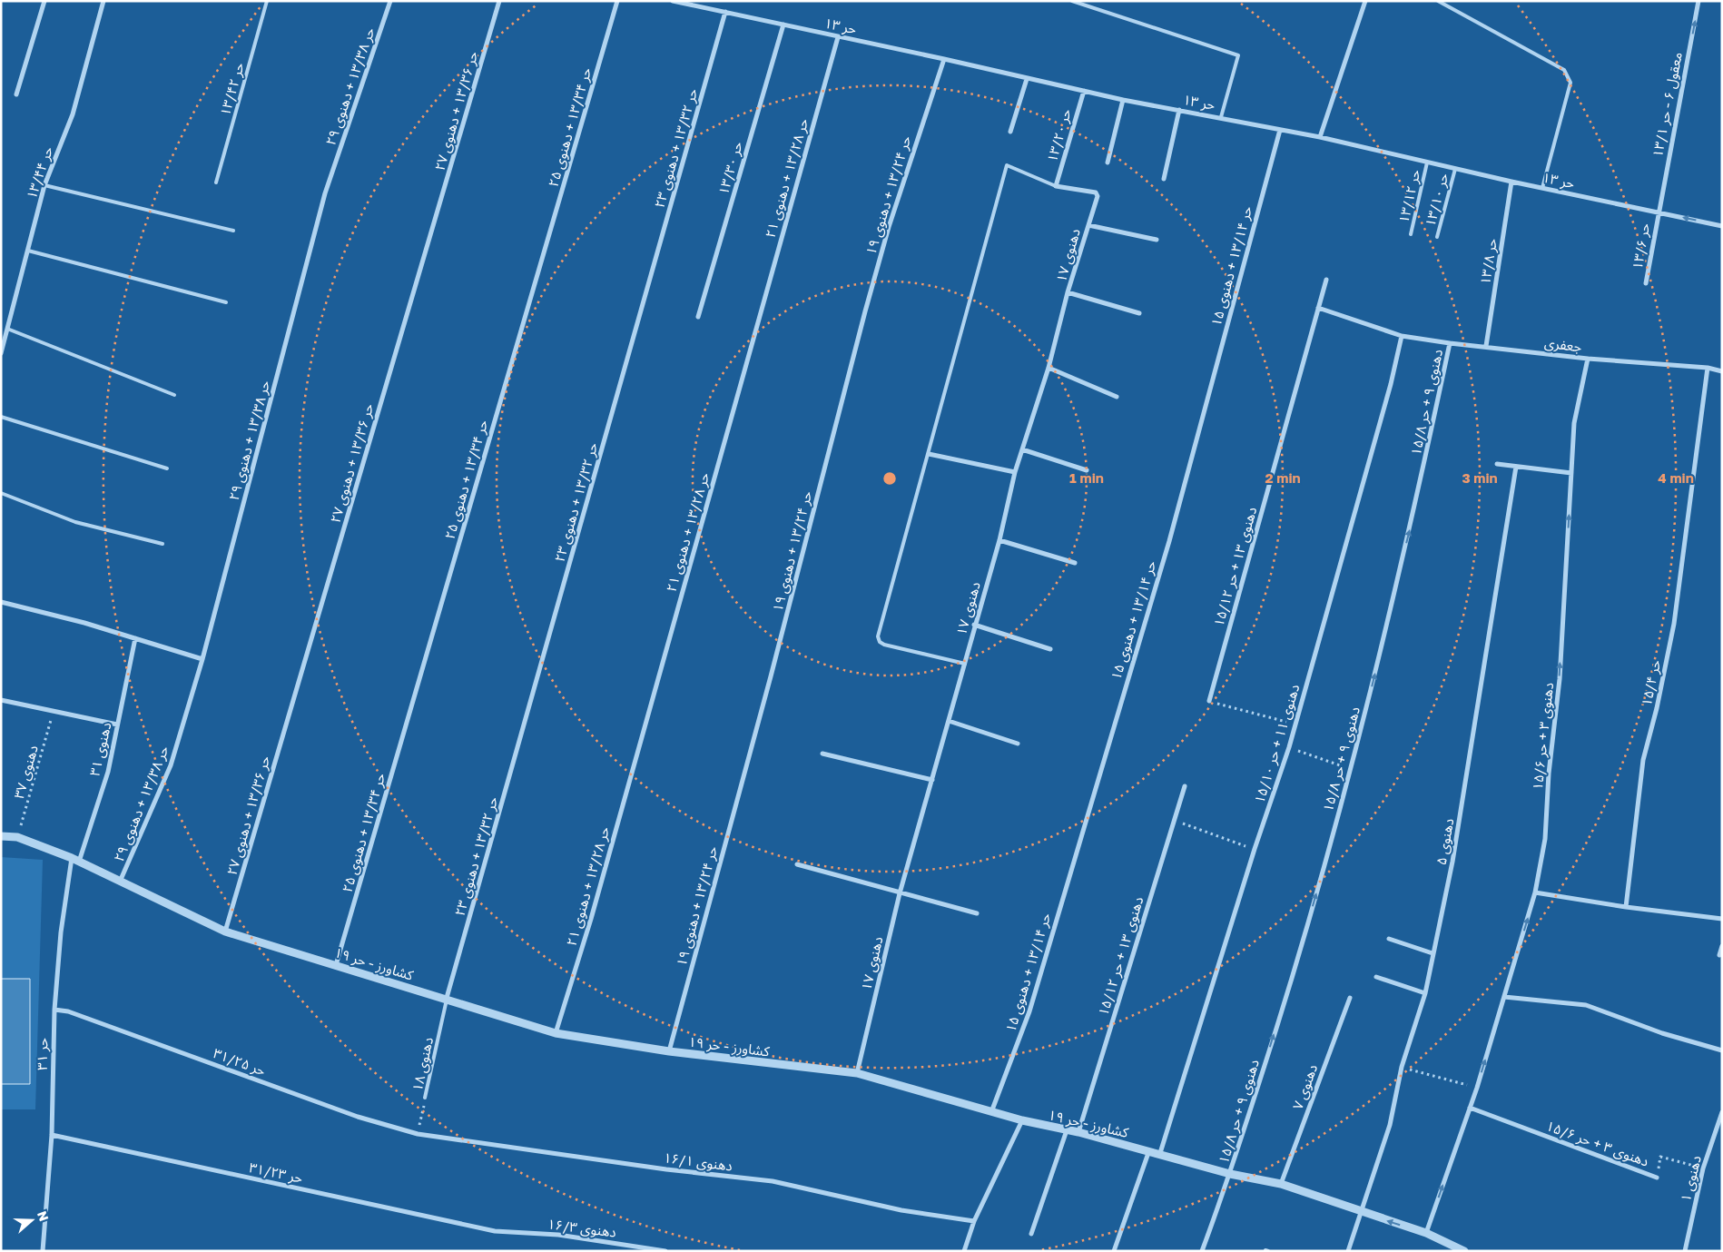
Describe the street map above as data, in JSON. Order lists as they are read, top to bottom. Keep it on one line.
{"streets":{"street":["حر ۱۳","حر ۱۳/۳۸ + دهنوی ۲۹","معقول ۶ - حر ۱۳/۱","حر ۱۳/۳۶ + دهنوی ۲۷","حر ۱۳/۳۴ + دهنوی ۲۵","حر ۱۳/۲۰","حر ۱۳/۳۲ + دهنوی ۲۳","حر ۱۳/۳۰","حر ۱۳/۴۴","حر ۱۳/۲۸ + دهنوی ۲۱","حر ۱۳/۲۴ + دهنوی ۱۹","حر ۱۳/۶","دهنوی ۱۷","حر ۱۳/۸","حر ۱۳/۱۴ + دهنوی ۱۵","جعفری","دهنوی ۹ + حر ۱۵/۸","دهنوی ۱۳ + حر ۱۵/۱۲","حر ۱۵/۴","دهنوی ۳ + حر ۱۵/۶","دهنوی ۱۱ + حر ۱۵/۱۰","دهنوی ۳۱","دهنوی ۵","کشاورز - حر ۱۹","حر ۳۱","حر ۳۱/۲۵","دهنوی ۷","دهنوی ۱۶/۱","حر ۳۱/۲۳","دهنوی ۱","دهنوی ۱۶/۳"],"lane":["حر ۱۳/۴۲","حر ۱۳/۱۲","حر ۱۳/۱۰","دهنوی ۱۸"],"path":["دهنوی ۳۷"]},"crossings":[["حر ۱۳","معقول ۶ - حر ۱۳/۱"],["حر ۱۳","حر ۱۳/۲۰"],["حر ۱۳","حر ۱۳/۳۲ + دهنوی ۲۳"],["حر ۱۳","حر ۱۳/۳۰"],["حر ۱۳","حر ۱۳/۲۸ + دهنوی ۲۱"],["حر ۱۳","حر ۱۳/۲۴ + دهنوی ۱۹"],["حر ۱۳","حر ۱۳/۱۲"],["حر ۱۳","حر ۱۳/۱۰"],["حر ۱۳","حر ۱۳/۶"],["حر ۱۳","حر ۱۳/۸"],["حر ۱۳","حر ۱۳/۱۴ + دهنوی ۱۵"],["حر ۱۳/۳۸ + دهنوی ۲۹","کشاورز - حر ۱۹"],["معقول ۶ - حر ۱۳/۱","حر ۱۳/۶"],["حر ۱۳/۳۶ + دهنوی ۲۷","کشاورز - حر ۱۹"],["حر ۱۳/۳۴ + دهنوی ۲۵","کشاورز - حر ۱۹"],["حر ۱۳/۲۰","دهنوی ۱۷"],["حر ۱۳/۳۲ + دهنوی ۲۳","کشاورز - حر ۱۹"],["حر ۱۳/۳۲ + دهنوی ۲۳","دهنوی ۱۸"],["حر ۱۳/۲۸ + دهنوی ۲۱","کشاورز - حر ۱۹"],["حر ۱۳/۲۴ + دهنوی ۱۹","کشاورز - حر ۱۹"],["دهنوی ۱۷","کشاورز - حر ۱۹"],["حر ۱۳/۸","جعفری"],["حر ۱۳/۱۴ + دهنوی ۱۵","کشاورز - حر ۱۹"],["جعفری","دهنوی ۹ + حر ۱۵/۸"],["جعفری","دهنوی ۱۳ + حر ۱۵/۱۲"],["جعفری","حر ۱۵/۴"],["جعفری","دهنوی ۳ + حر ۱۵/۶"],["جعفری","دهنوی ۱۱ + حر ۱۵/۱۰"],["دهنوی ۹ + حر ۱۵/۸","کشاورز - حر ۱۹"],["دهنوی ۱۳ + حر ۱۵/۱۲","کشاورز - حر ۱۹"],["دهنوی ۳ + حر ۱۵/۶","کشاورز - حر ۱۹"],["دهنوی ۳ + حر ۱۵/۶","دهنوی ۱"],["دهنوی ۱۱ + حر ۱۵/۱۰","کشاورز - حر ۱۹"],["دهنوی ۳۱","کشاورز - حر ۱۹"],["دهنوی ۳۱","حر ۳۱"],["دهنوی ۳۷","کشاورز - حر ۱۹"],["دهنوی ۵","کشاورز - حر ۱۹"],["کشاورز - حر ۱۹","حر ۳۱"],["کشاورز - حر ۱۹","دهنوی ۱۸"],["کشاورز - حر ۱۹","دهنوی ۷"],["حر ۳۱","حر ۳۱/۲۵"],["حر ۳۱","حر ۳۱/۲۳"],["حر ۳۱/۲۵","دهنوی ۱۸"],["حر ۳۱/۲۵","دهنوی ۱۶/۱"],["دهنوی ۱۸","دهنوی ۱۶/۱"],["حر ۳۱/۲۳","دهنوی ۱۶/۳"]],"one_way":["معقول ۶ - حر ۱۳/۱","دهنوی ۹ + حر ۱۵/۸","دهنوی ۳ + حر ۱۵/۶"],"north":"right","rings":["1 min","2 min","3 min","4 min"]}
